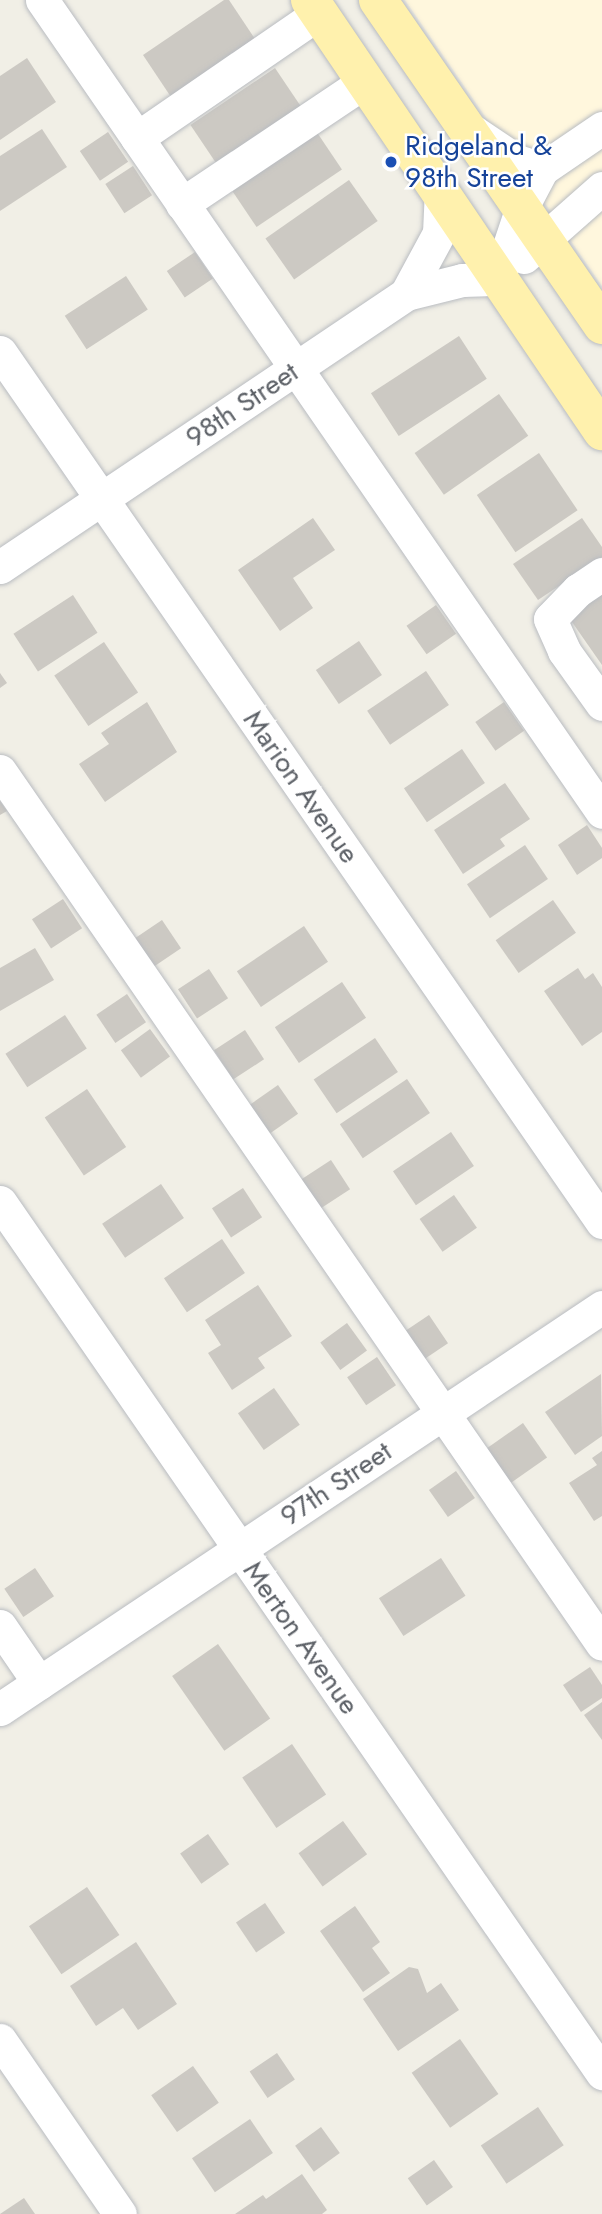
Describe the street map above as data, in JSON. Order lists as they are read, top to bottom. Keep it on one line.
{"streets":{"street":["98th Street","Marion Avenue","97th Street","Merton Avenue"]},"crossings":[["98th Street","Marion Avenue"],["97th Street","Merton Avenue"]],"places":["Ridgeland & 98th Street"]}
